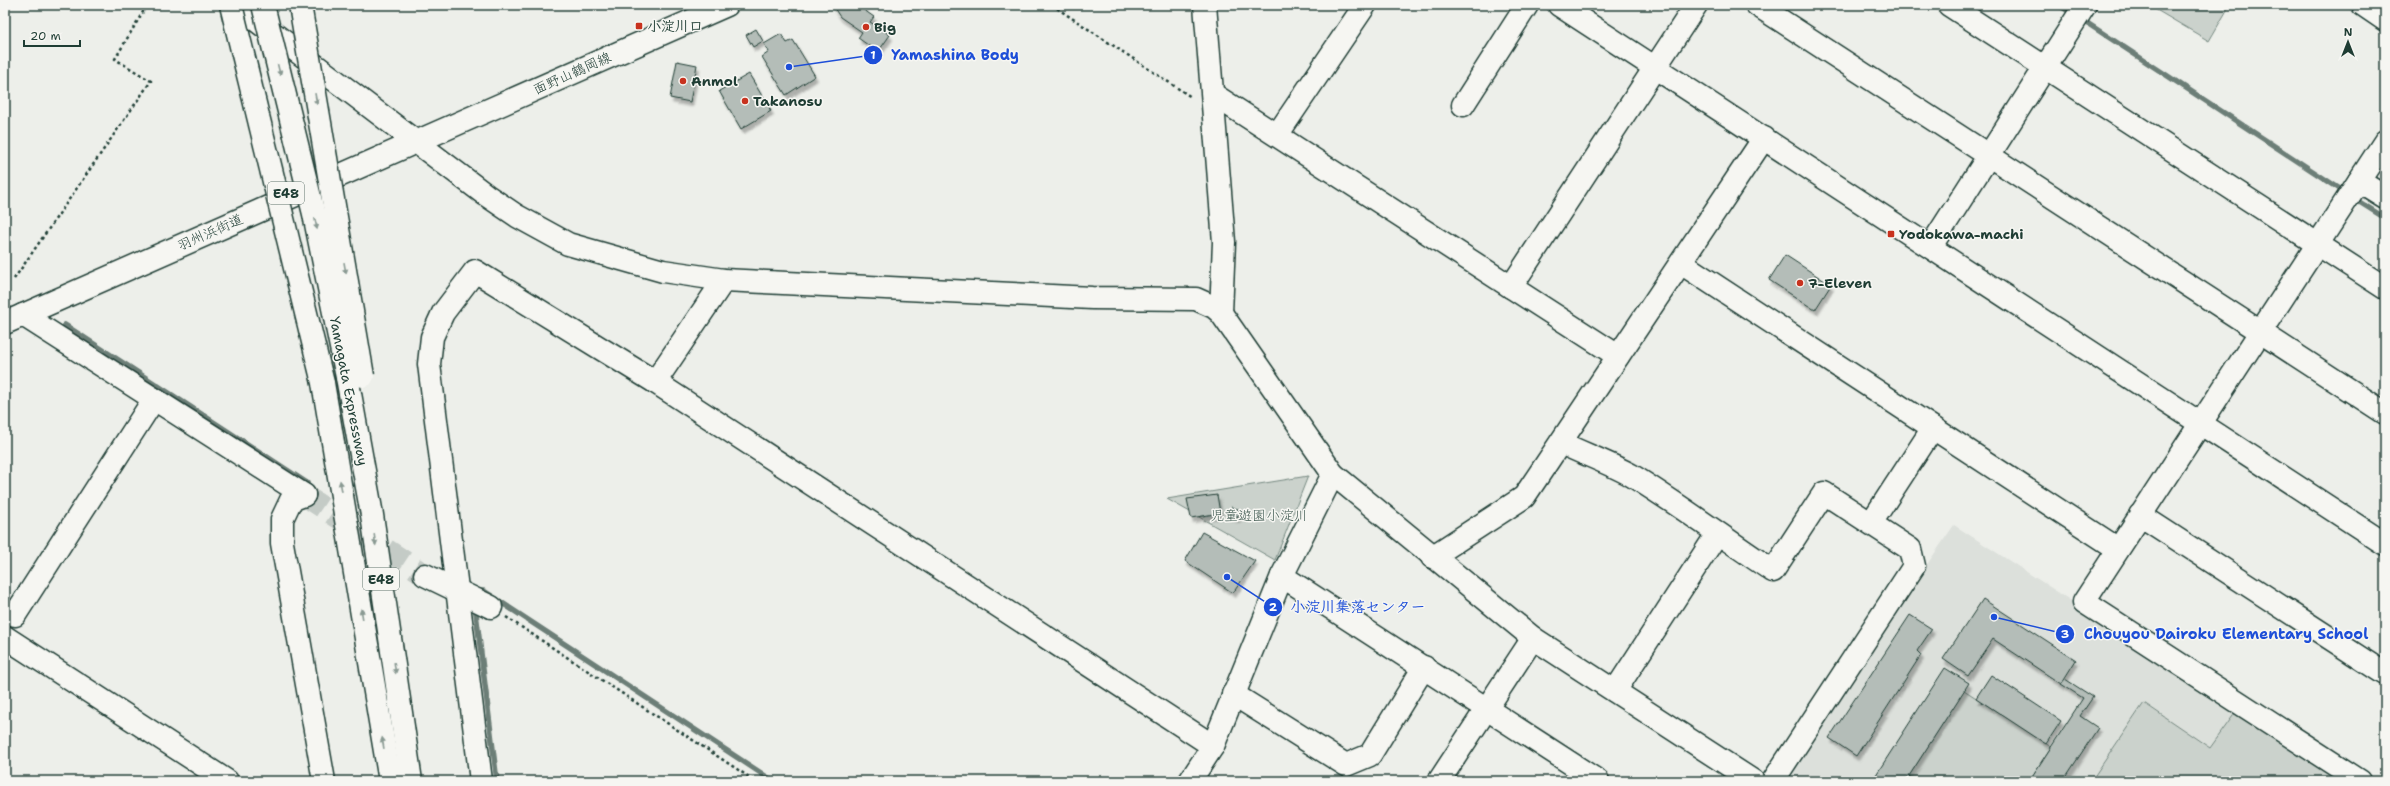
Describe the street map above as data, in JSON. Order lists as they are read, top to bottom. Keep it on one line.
{"streets":{"main road":["面野山鶴岡線","E48","羽州浜街道","Yamagata Expressway"]},"crossings":[["面野山鶴岡線","羽州浜街道"],["E48","Yamagata Expressway"]],"parks":["児童遊園小淀川"],"places":{"transit":["小淀川口","Yodokawa-machi"],"other":["Big","Yamashina Body","Anmol","Takanosu","7-Eleven","小淀川集落センター","Chouyou Dairoku Elementary School"]},"scale_bar":"20 m","north":"top"}
